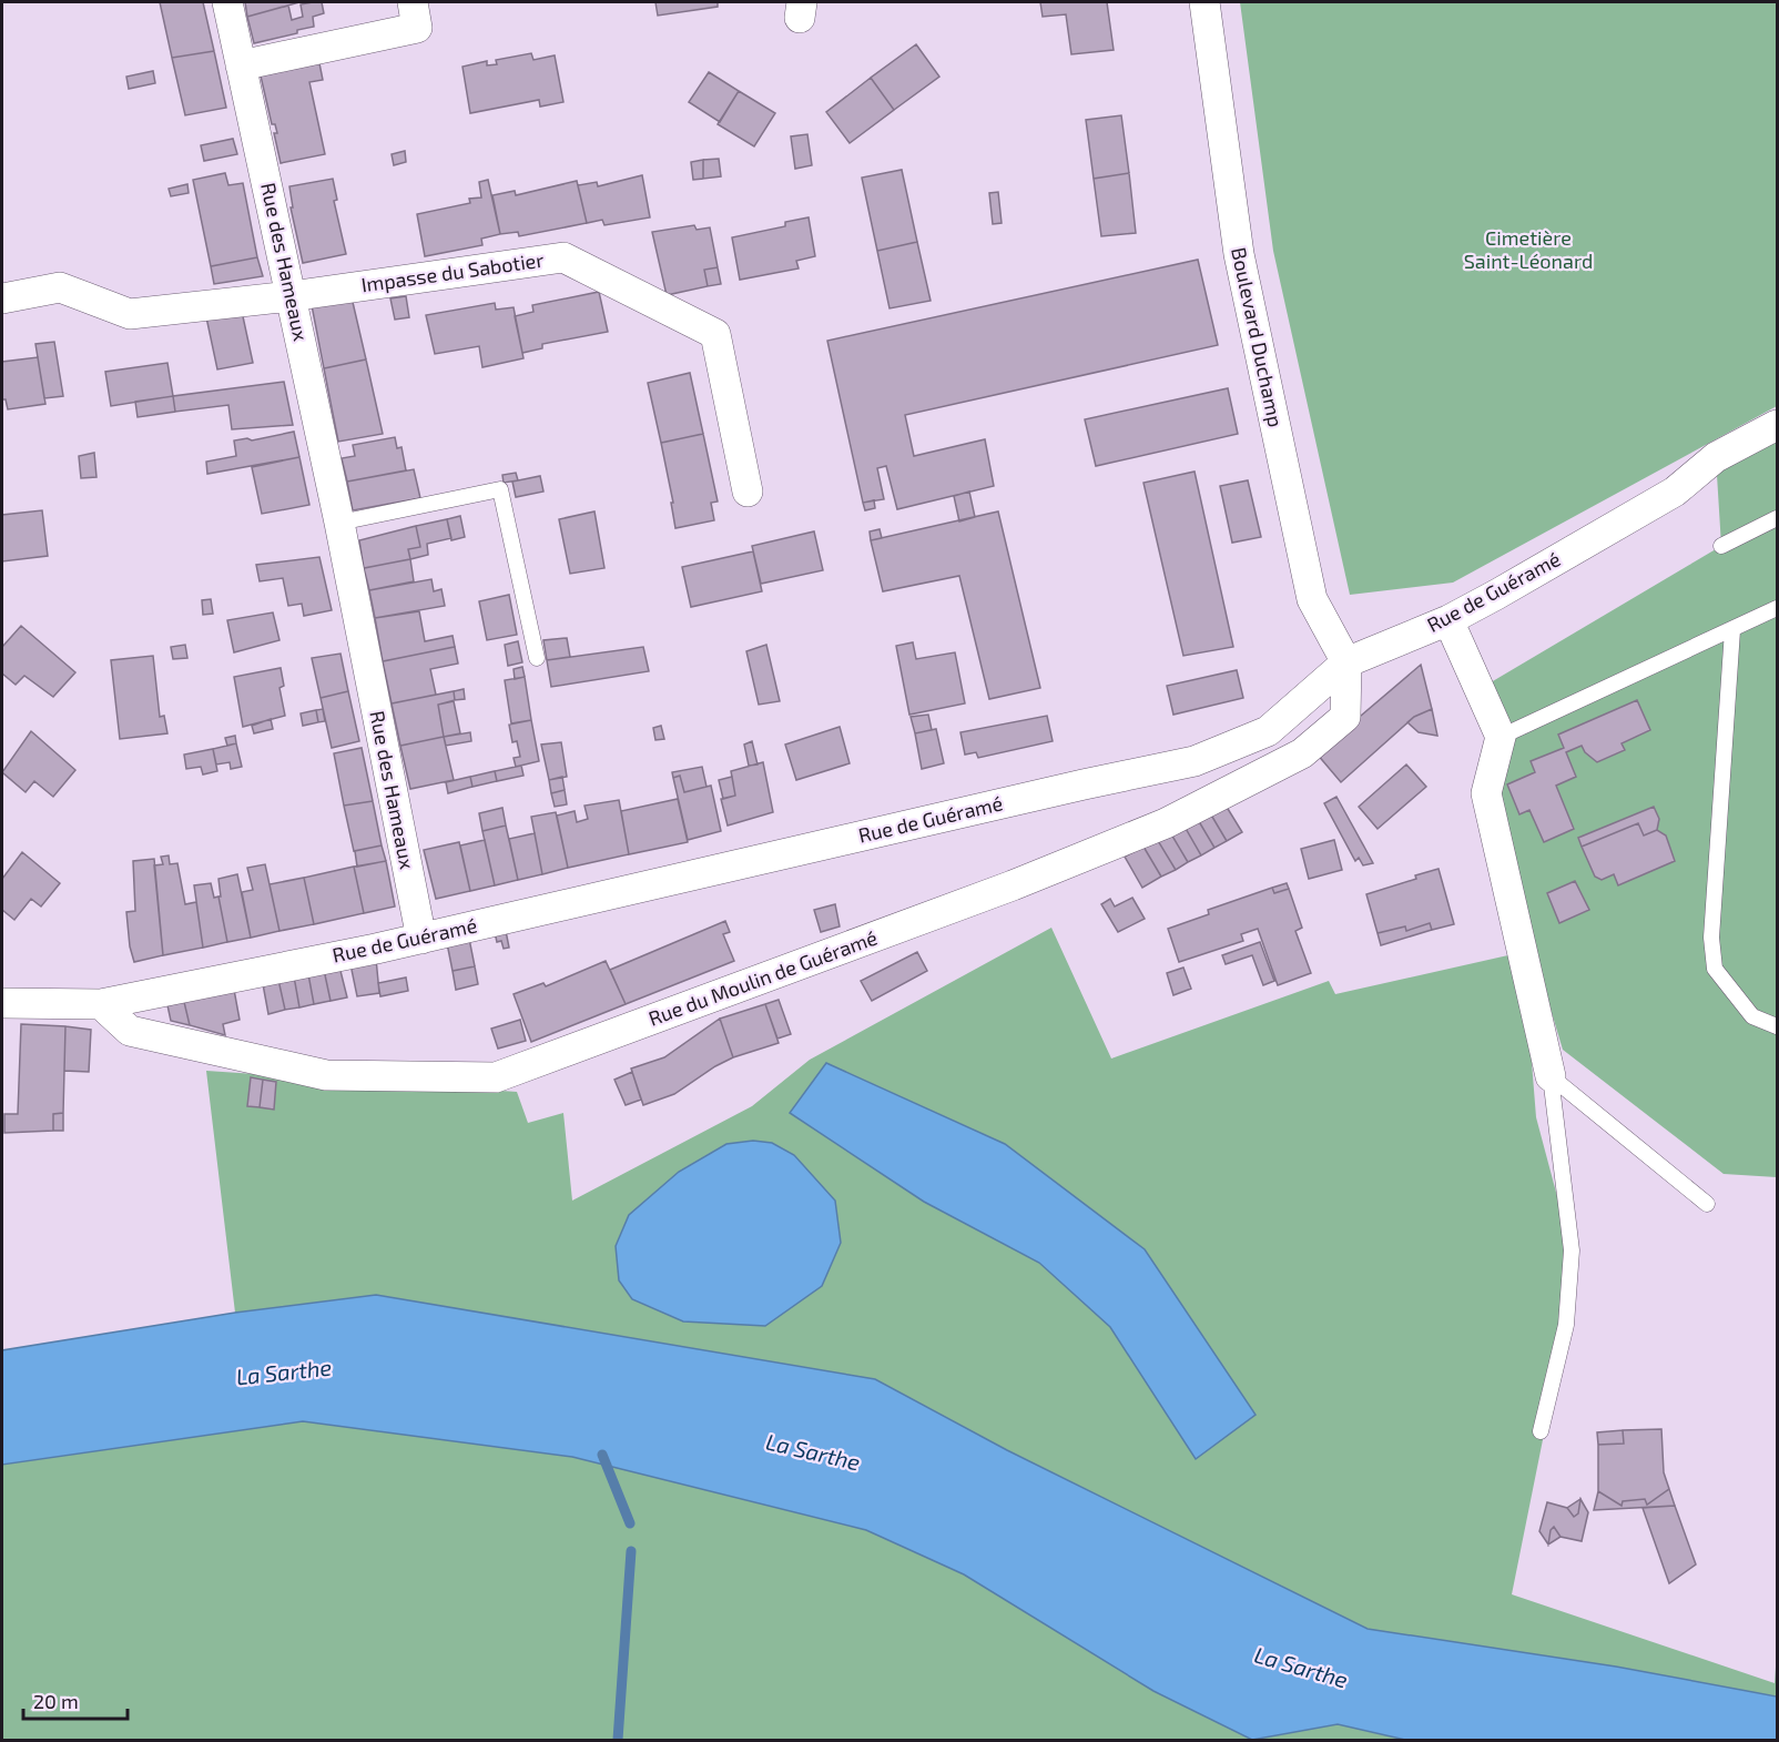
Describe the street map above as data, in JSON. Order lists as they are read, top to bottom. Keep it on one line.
{"streets":{"street":["Rue des Hameaux","Impasse du Sabotier","Boulevard Duchamp","Rue de Guéramé","Rue du Moulin de Guéramé"]},"crossings":[["Rue des Hameaux","Impasse du Sabotier"],["Rue des Hameaux","Rue de Guéramé"],["Boulevard Duchamp","Rue de Guéramé"],["Boulevard Duchamp","Rue du Moulin de Guéramé"],["Rue de Guéramé","Rue du Moulin de Guéramé"]],"water":["La Sarthe"],"parks":["Cimetière Saint-Léonard"],"scale_bar":"20 m"}
